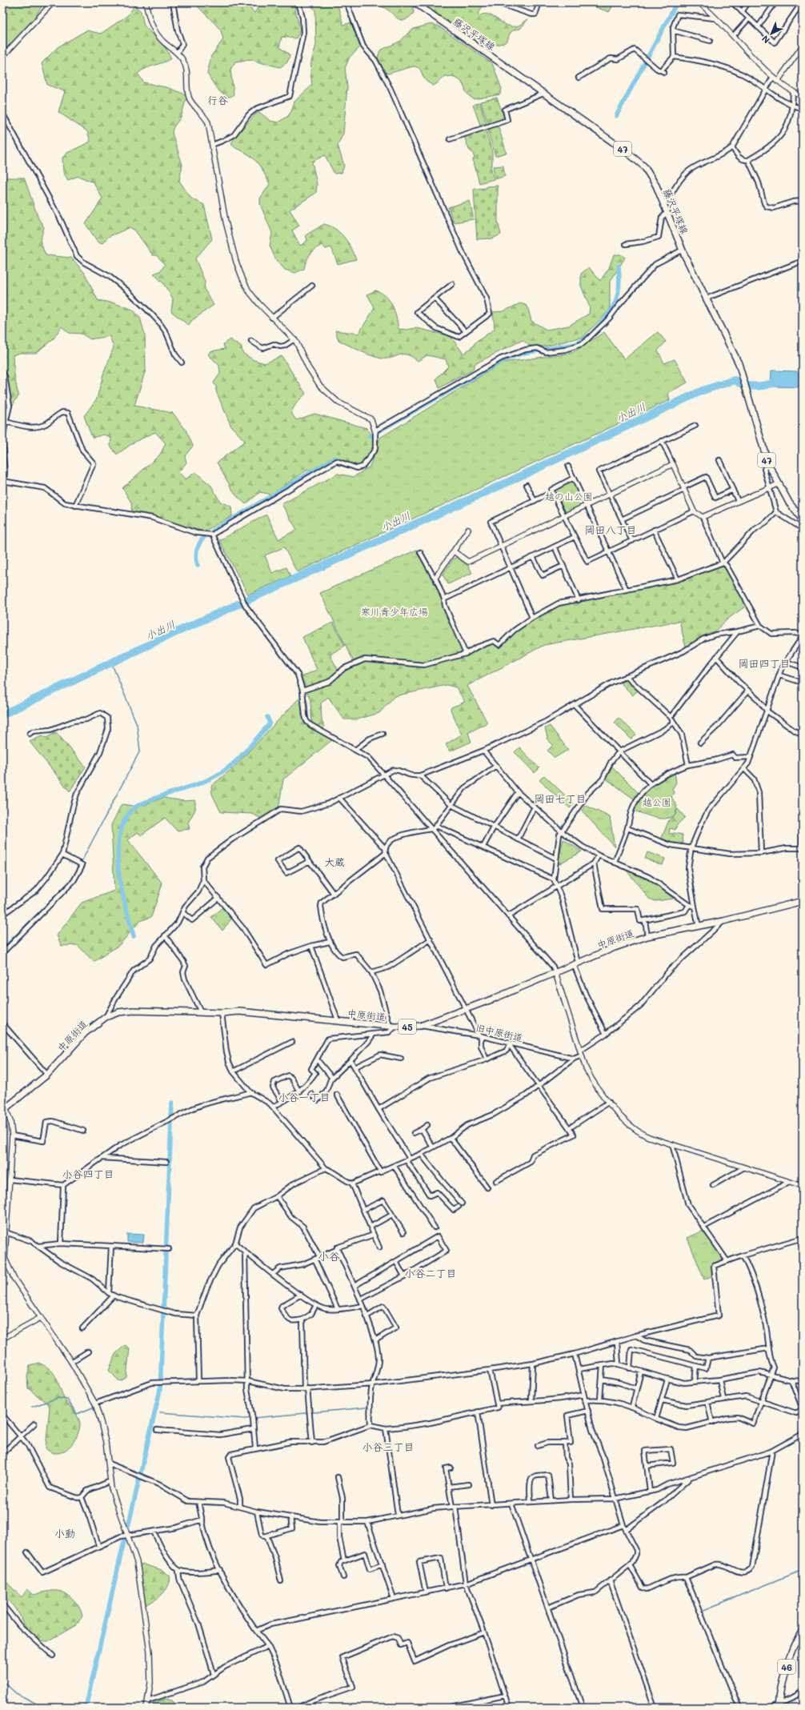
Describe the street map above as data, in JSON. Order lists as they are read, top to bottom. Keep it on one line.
{"streets":{"main road":["藤沢平塚線","47","中原街道","45","46"],"street":["旧中原街道"]},"crossings":[["中原街道","旧中原街道"]],"districts":["行谷","岡田八丁目","岡田四丁目","岡田七丁目","大蔵","小谷一丁目","小谷四丁目","小谷","小谷二丁目","小谷三丁目","小動"],"water":["小出川"],"parks":["越の山公園","寒川青少年広場","越公園"],"north":"bottom left"}
